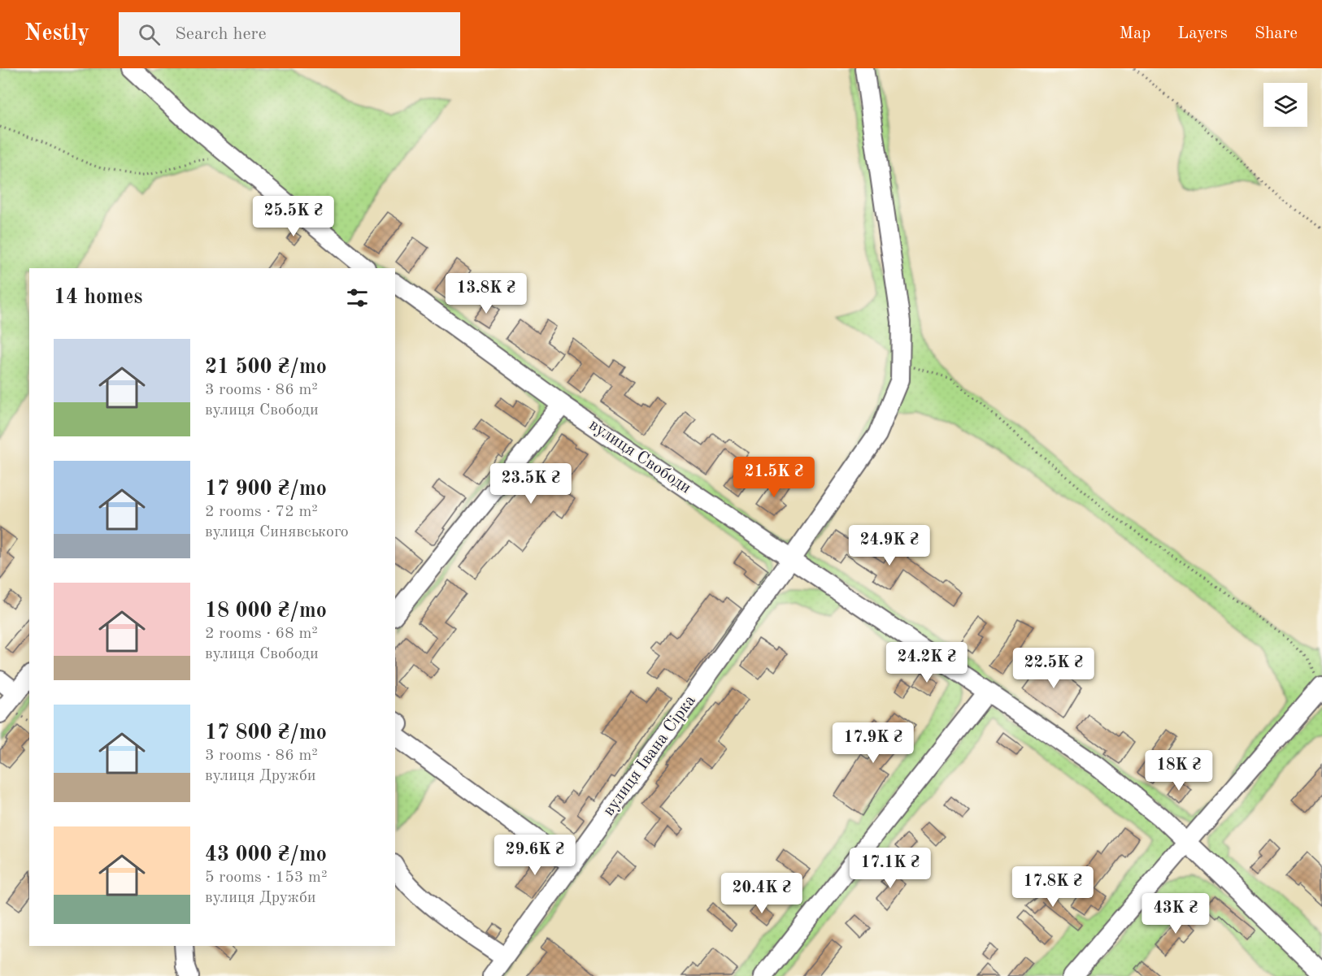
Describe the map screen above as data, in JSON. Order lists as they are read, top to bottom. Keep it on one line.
{"streets":{"street":["вулиця Свободи","вулиця Івана Сірка"]},"crossings":[["вулиця Свободи","вулиця Івана Сірка"]],"page":{"header":"Nestly","search":"Search here","nav":["Map","Layers","Share"],"price":["25.5K ₴","13.8K ₴","21.5K ₴","23.5K ₴","24.9K ₴","24.2K ₴","22.5K ₴","17.9K ₴","18K ₴","29.6K ₴","17.1K ₴","17.8K ₴","20.4K ₴","43K ₴"],"heading":"14 homes","list":[{"name":"21 500 ₴/mo","note":"3 rooms · 86 m² · вулиця Свободи"},{"name":"17 900 ₴/mo","note":"2 rooms · 72 m² · вулиця Синявського"},{"name":"18 000 ₴/mo","note":"2 rooms · 68 m² · вулиця Свободи"},{"name":"17 800 ₴/mo","note":"3 rooms · 86 m² · вулиця Дружби"},{"name":"43 000 ₴/mo","note":"5 rooms · 153 m² · вулиця Дружби"}]}}
